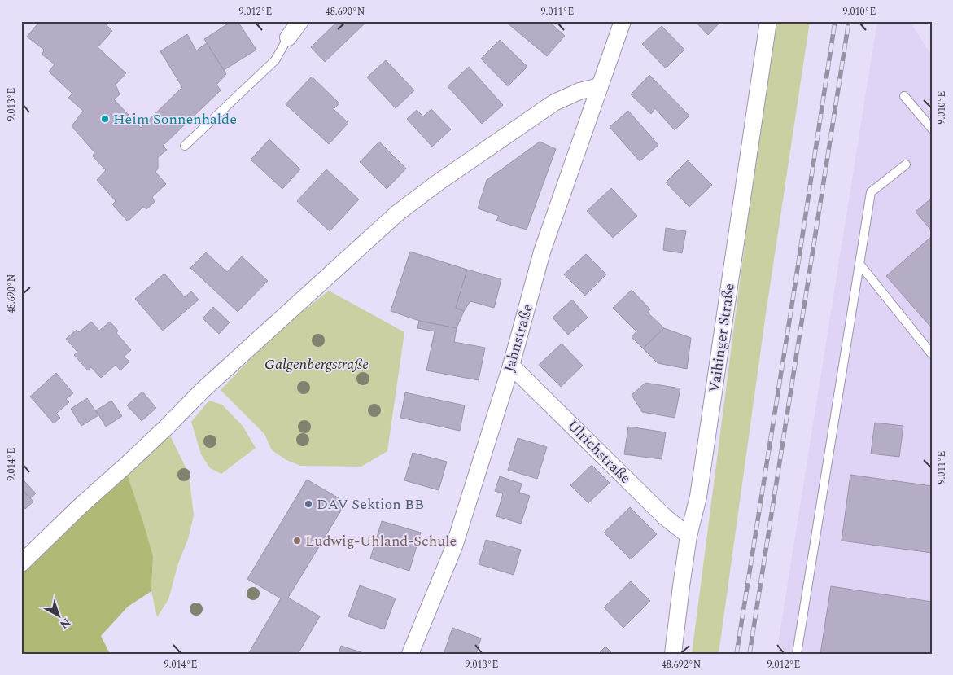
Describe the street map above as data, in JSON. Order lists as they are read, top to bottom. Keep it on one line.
{"streets":{"street":["Jahnstraße","Vaihinger Straße","Ulrichstraße"]},"crossings":[["Jahnstraße","Ulrichstraße"],["Vaihinger Straße","Ulrichstraße"]],"parks":["Galgenbergstraße"],"places":["Heim Sonnenhalde","DAV Sektion BB","Ludwig-Uhland-Schule"],"north":"bottom right","coordinates":["9.012°E","48.690°N","9.011°E","9.010°E","9.013°E","9.014°E","48.692°N"]}
